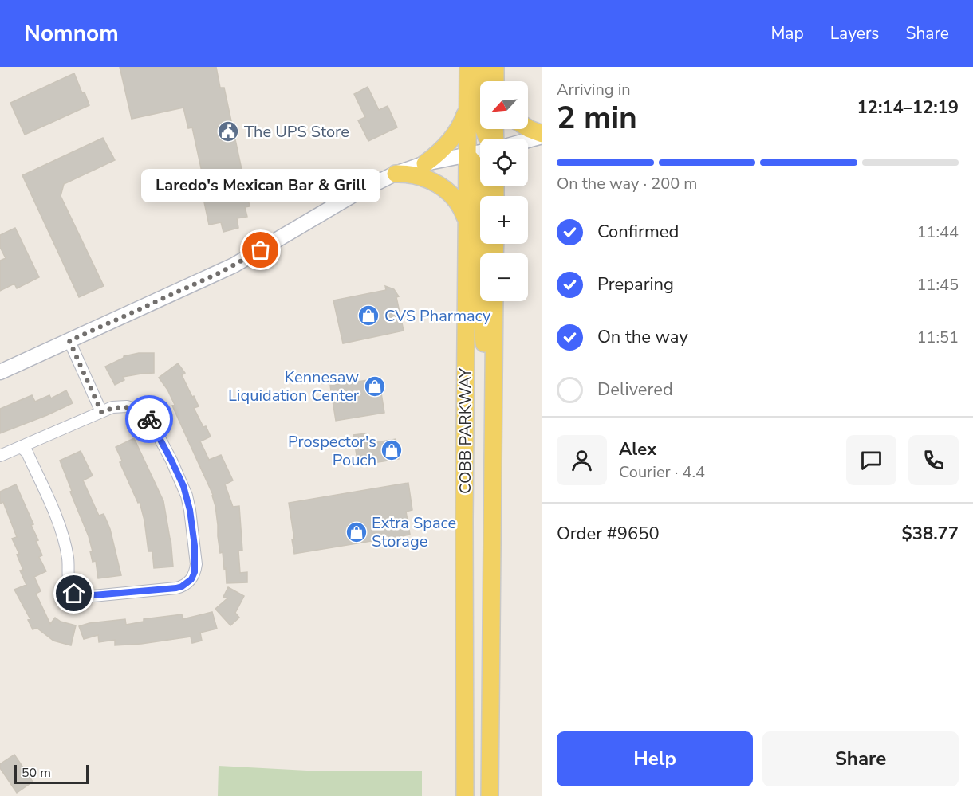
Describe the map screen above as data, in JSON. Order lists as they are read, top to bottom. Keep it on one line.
{"streets":{"main road":["COBB PARKWAY"]},"places":{"public building":["The UPS Store"],"other":["Laredo's Mexican Bar & Grill"],"shop":["CVS Pharmacy","Kennesaw Liquidation Center","Prospector's Pouch","Extra Space Storage"]},"scale_bar":"50 m","north":"bottom left","page":{"header":"Nomnom","nav":["Map","Layers","Share"],"heading":["2 min","Arriving in","12:14–12:19"],"panel":["Alex","Courier · 4.4","Order #9650","$38.77"],"map_buttons":["+","−"],"bar":"On the way · 200 m","bubble":"Laredo's Mexican Bar & Grill","list":[["Confirmed","11:44"],["Preparing","11:45"],["On the way","11:51"],"Delivered"],"buttons":["Help","Share"],"scale":"50 m"}}
